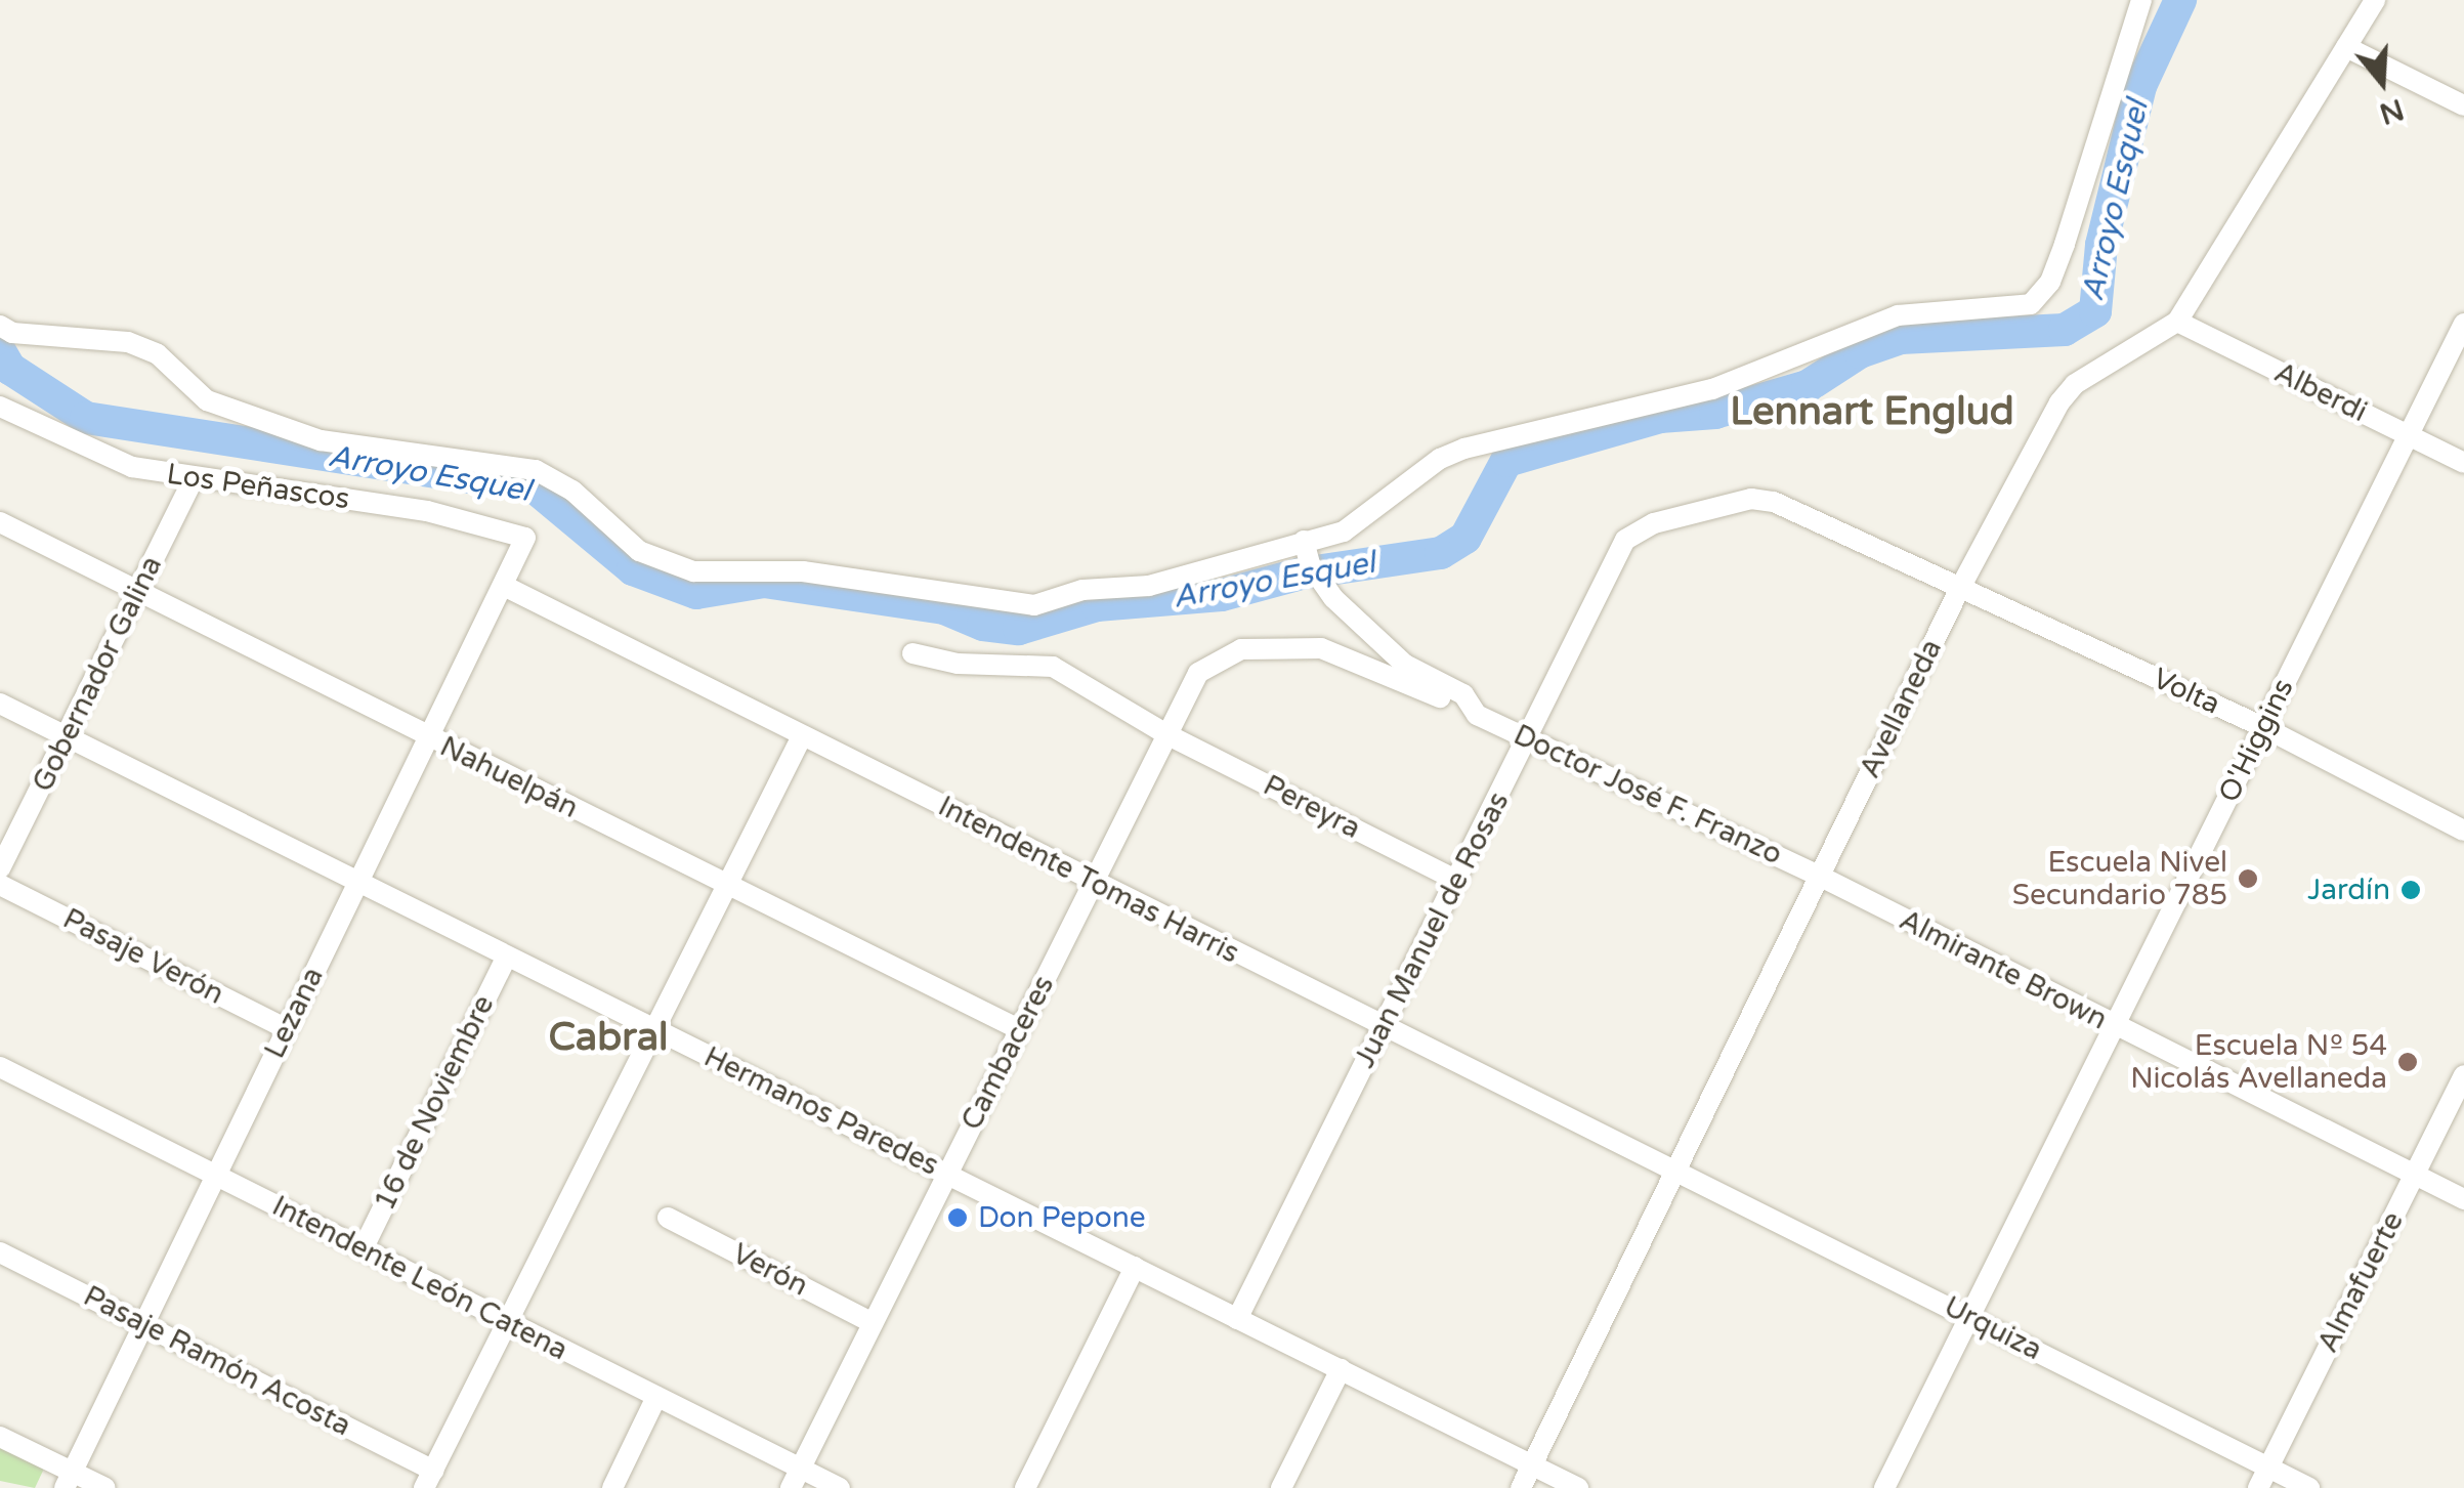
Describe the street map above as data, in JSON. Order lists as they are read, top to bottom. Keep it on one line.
{"streets":{"street":["Alberdi","Los Peñascos","Gobernador Galina","Volta","Avellaneda","O'Higgins","Nahuelpán","Doctor José F. Franzo","Pereyra","Intendente Tomas Harris","Juan Manuel de Rosas","Pasaje Verón","Almirante Brown","Lezana","Cambaceres","16 de Noviembre","Hermanos Paredes","Verón","Intendente León Catena","Almafuerte","Urquiza","Pasaje Ramón Acosta"]},"crossings":[["Alberdi","Avellaneda"],["Alberdi","O'Higgins"],["Los Peñascos","Gobernador Galina"],["Los Peñascos","Lezana"],["Gobernador Galina","Nahuelpán"],["Gobernador Galina","Hermanos Paredes"],["Volta","Avellaneda"],["Volta","O'Higgins"],["Volta","Juan Manuel de Rosas"],["Avellaneda","Doctor José F. Franzo"],["Avellaneda","Intendente Tomas Harris"],["Avellaneda","Almirante Brown"],["Avellaneda","Hermanos Paredes"],["Avellaneda","Urquiza"],["O'Higgins","Almirante Brown"],["O'Higgins","Urquiza"],["Nahuelpán","Lezana"],["Nahuelpán","Cambaceres"],["Doctor José F. Franzo","Juan Manuel de Rosas"],["Doctor José F. Franzo","Almirante Brown"],["Doctor José F. Franzo","Cambaceres"],["Pereyra","Juan Manuel de Rosas"],["Pereyra","Cambaceres"],["Intendente Tomas Harris","Juan Manuel de Rosas"],["Intendente Tomas Harris","Lezana"],["Intendente Tomas Harris","Cambaceres"],["Intendente Tomas Harris","Urquiza"],["Juan Manuel de Rosas","Hermanos Paredes"],["Pasaje Verón","Lezana"],["Almirante Brown","Almafuerte"],["Lezana","Hermanos Paredes"],["Lezana","Intendente León Catena"],["Lezana","Pasaje Ramón Acosta"],["Cambaceres","Hermanos Paredes"],["Cambaceres","Verón"],["Cambaceres","Intendente León Catena"],["16 de Noviembre","Hermanos Paredes"],["16 de Noviembre","Intendente León Catena"],["Almafuerte","Urquiza"]],"districts":["Lennart Englud","Cabral"],"water":["Arroyo Esquel"],"places":["Escuela Nivel Secundario 785","Jardín","Escuela Nº 54 Nicolás Avellaneda","Don Pepone"],"north":"bottom"}
